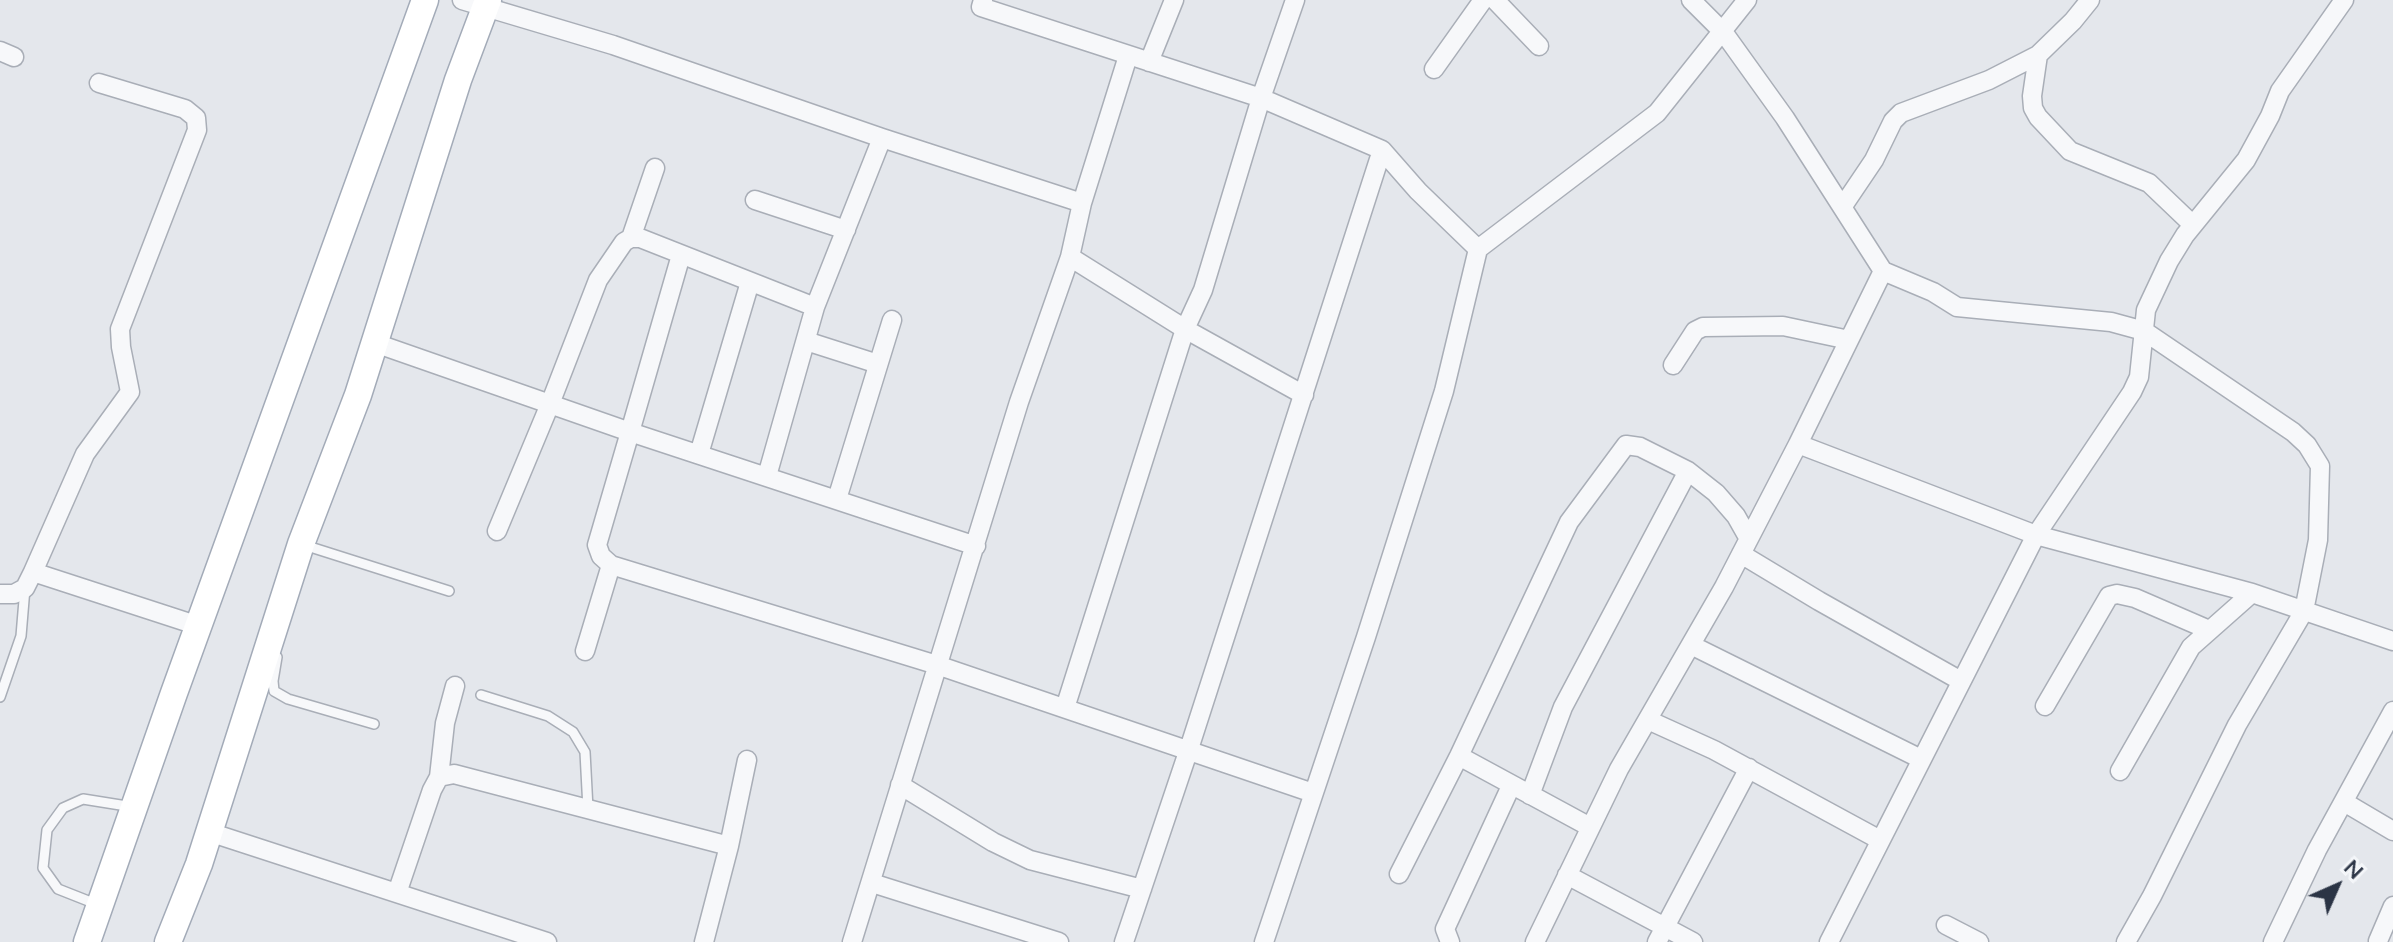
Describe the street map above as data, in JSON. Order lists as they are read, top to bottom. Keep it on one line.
{"north":"top right"}
